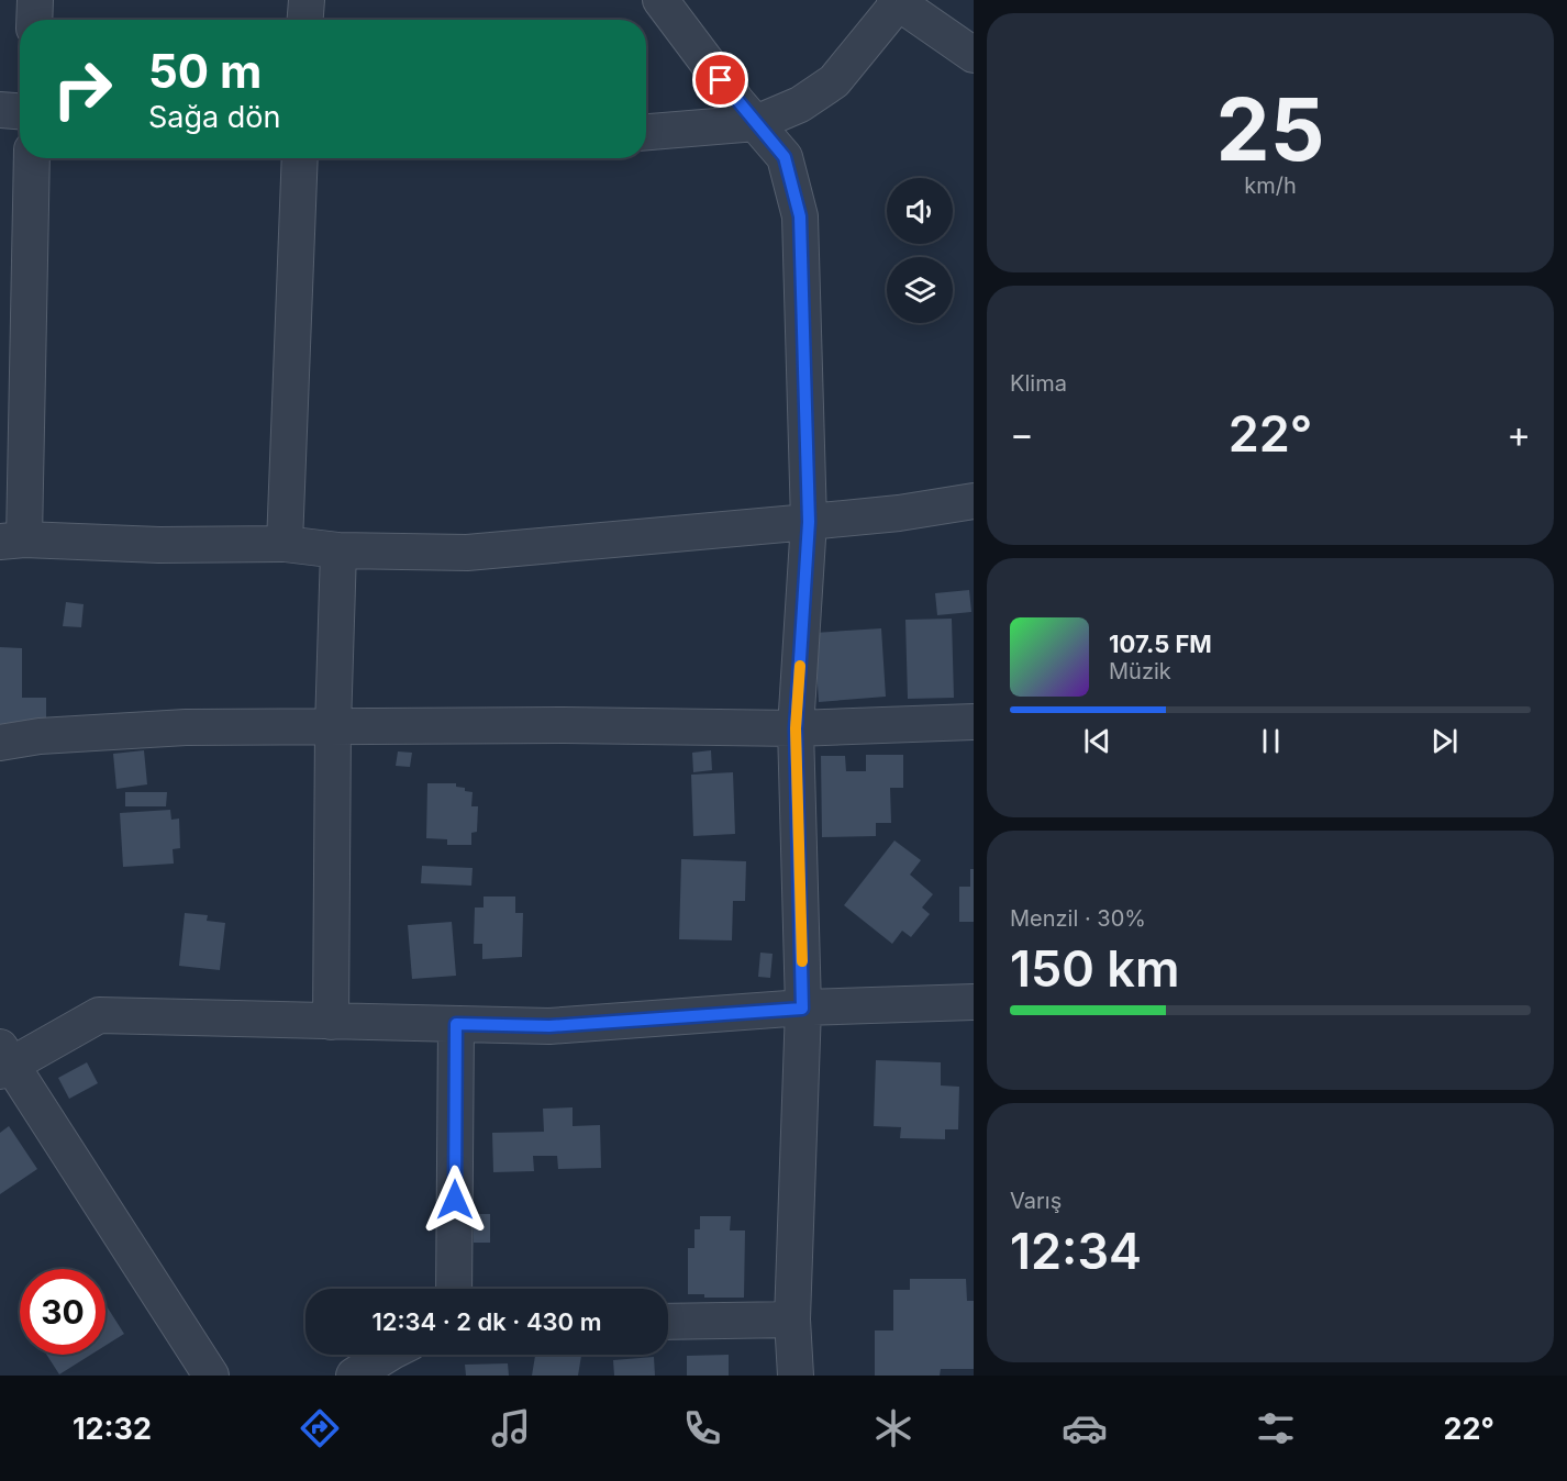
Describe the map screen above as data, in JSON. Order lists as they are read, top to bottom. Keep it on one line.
{"page":{"tile":[["25","km/h"],"Klima",["Menzil · 30%","150 km"],["Varış","12:34"]],"turn":["50 m","Sağa dön"],"heat":["−","22°","+"],"song":["107.5 FM","Müzik"],"limit":"30","trip":"12:34 · 2 dk · 430 m","tabs":["12:32","22°"]}}
